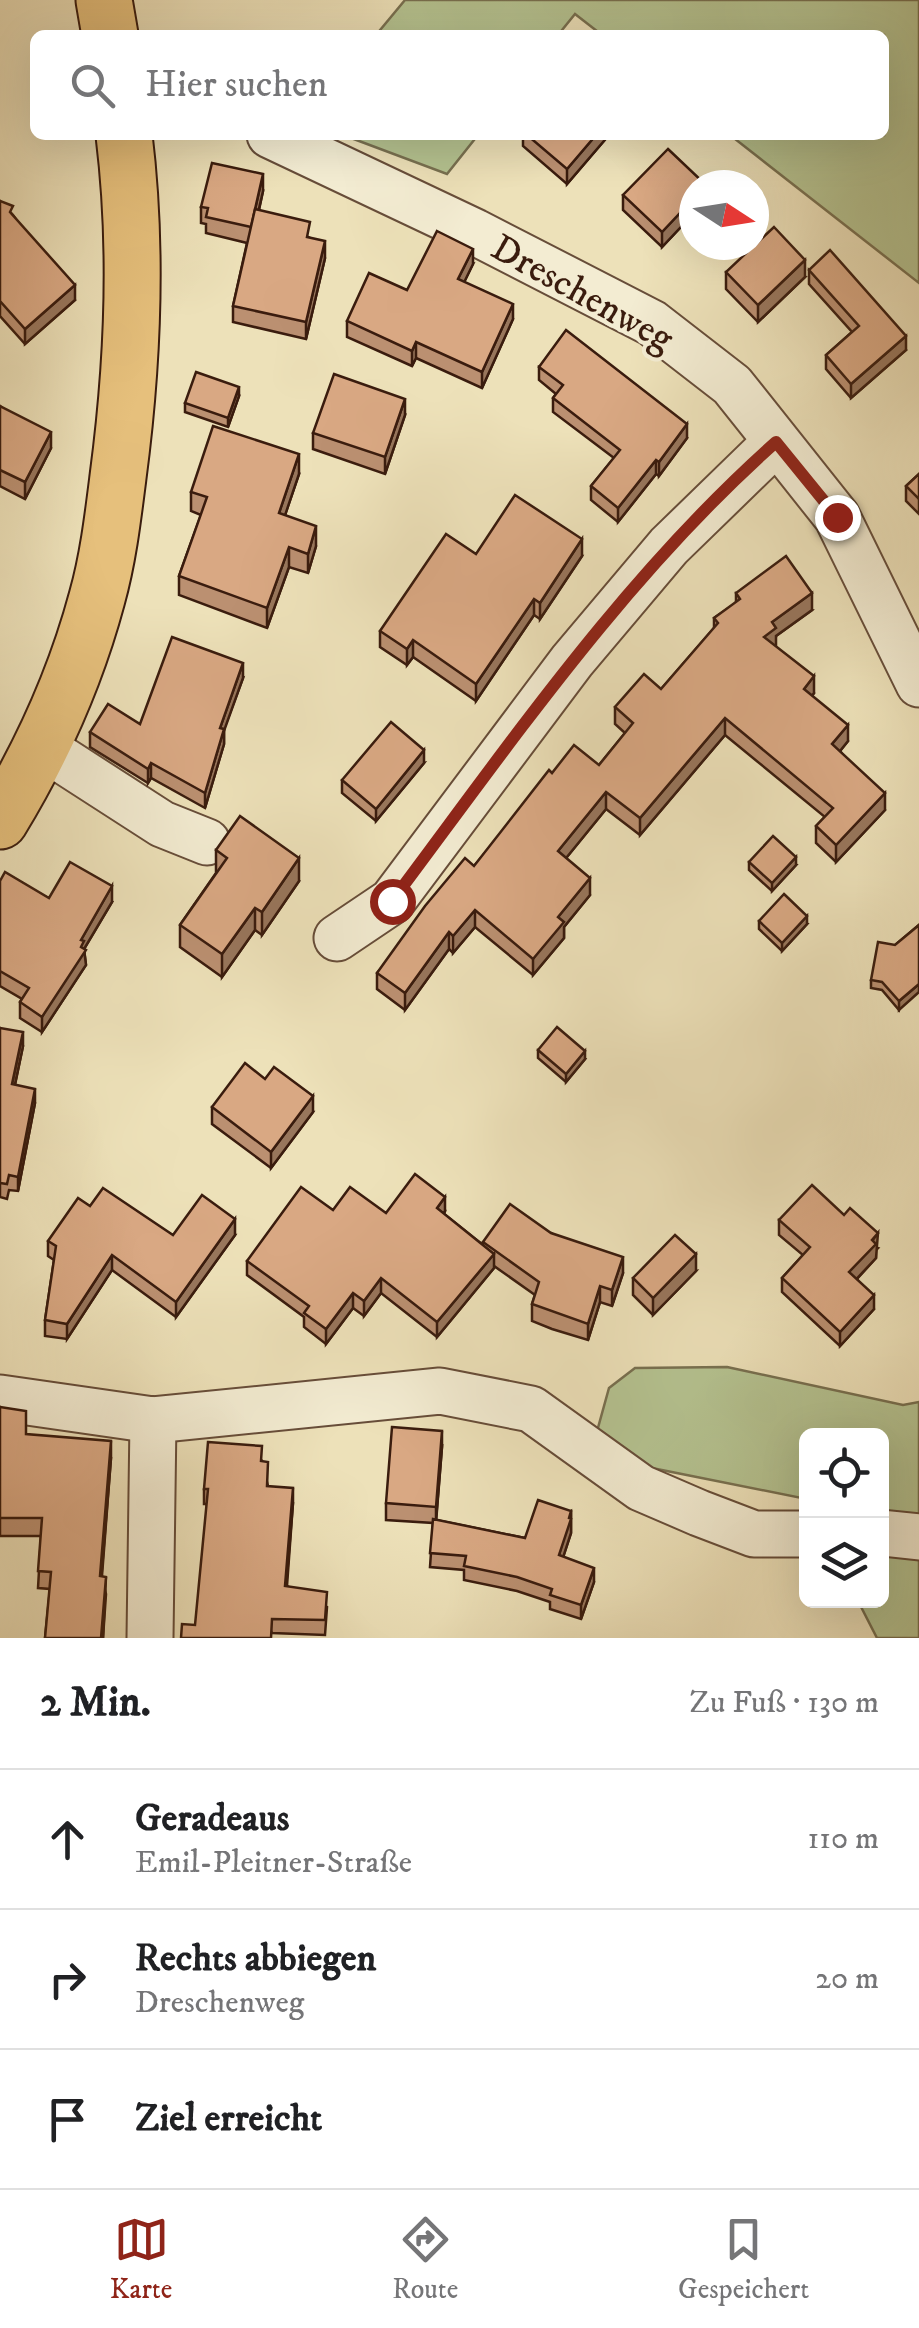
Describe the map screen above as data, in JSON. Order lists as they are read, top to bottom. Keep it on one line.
{"streets":{"street":["Dreschenweg"]},"north":"right","page":{"search":"Hier suchen","heading":["2 Min.","Zu Fuß · 130 m"],"list":[["Geradeaus","Emil-Pleitner-Straße","110 m"],["Rechts abbiegen","Dreschenweg","20 m"],"Ziel erreicht"],"nav":["Karte","Route","Gespeichert"]}}
